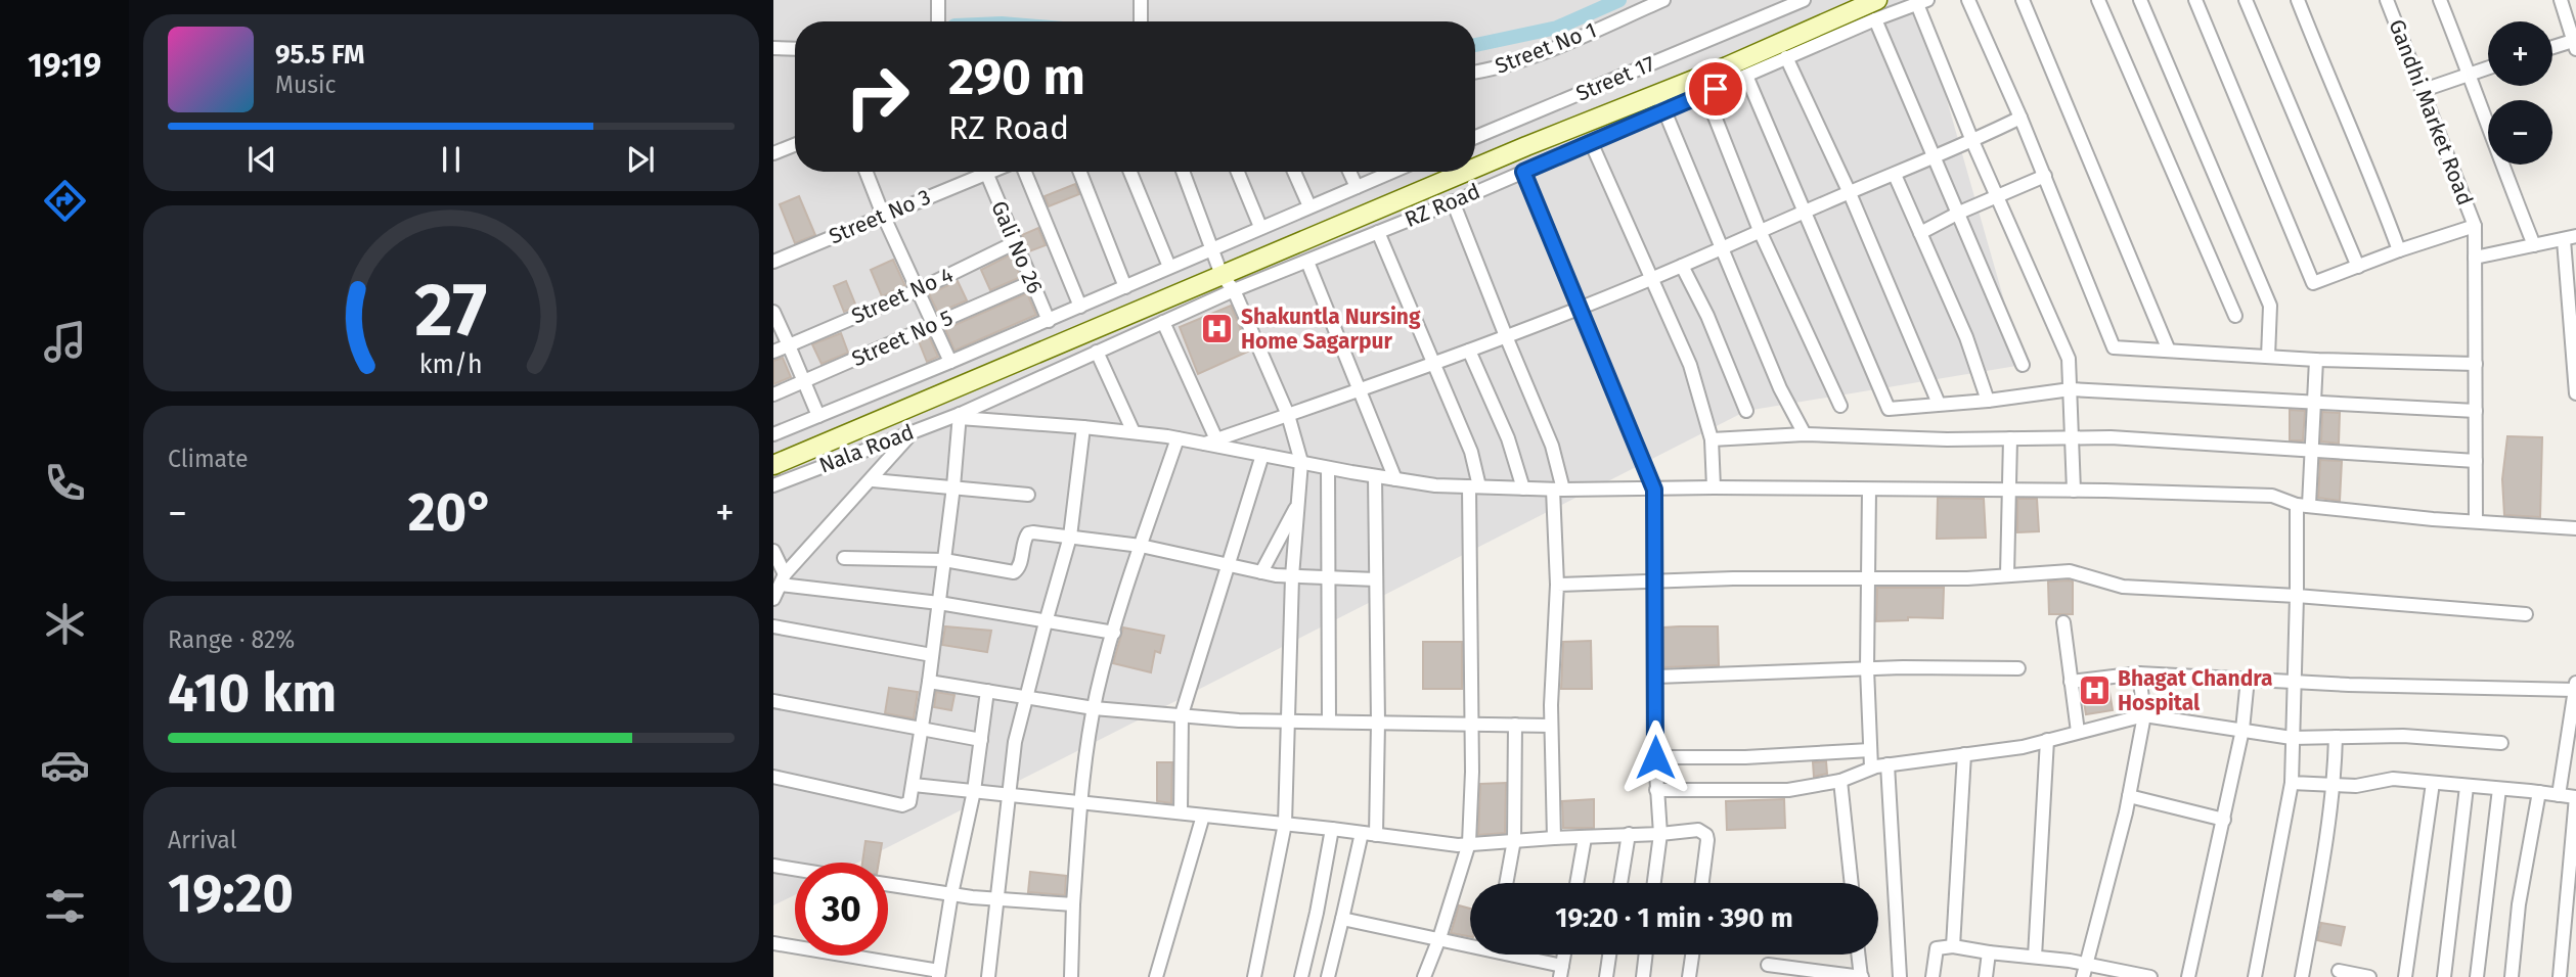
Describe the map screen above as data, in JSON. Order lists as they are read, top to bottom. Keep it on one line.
{"streets":{"street":["Street No 1","Street 17","Gandhi Market Road","RZ Road","Street No 3","Gali No 26","Street No 4","Street No 5","Nala Road"]},"crossings":[["RZ Road","Nala Road"],["Gali No 26","Street No 4"],["Gali No 26","Street No 5"]],"places":{"hospital":["Shakuntla Nursing Home Sagarpur","Bhagat Chandra Hospital"]},"page":{"tabs":"19:19","map_buttons":["+","−"],"turn":["290 m","RZ Road"],"song":["95.5 FM","Music"],"tile":["Climate",["Range · 82%","410 km"],["Arrival","19:20"]],"heat":["−","20°","+"],"limit":"30","trip":"19:20 · 1 min · 390 m","gauge":["27","km/h"]}}
